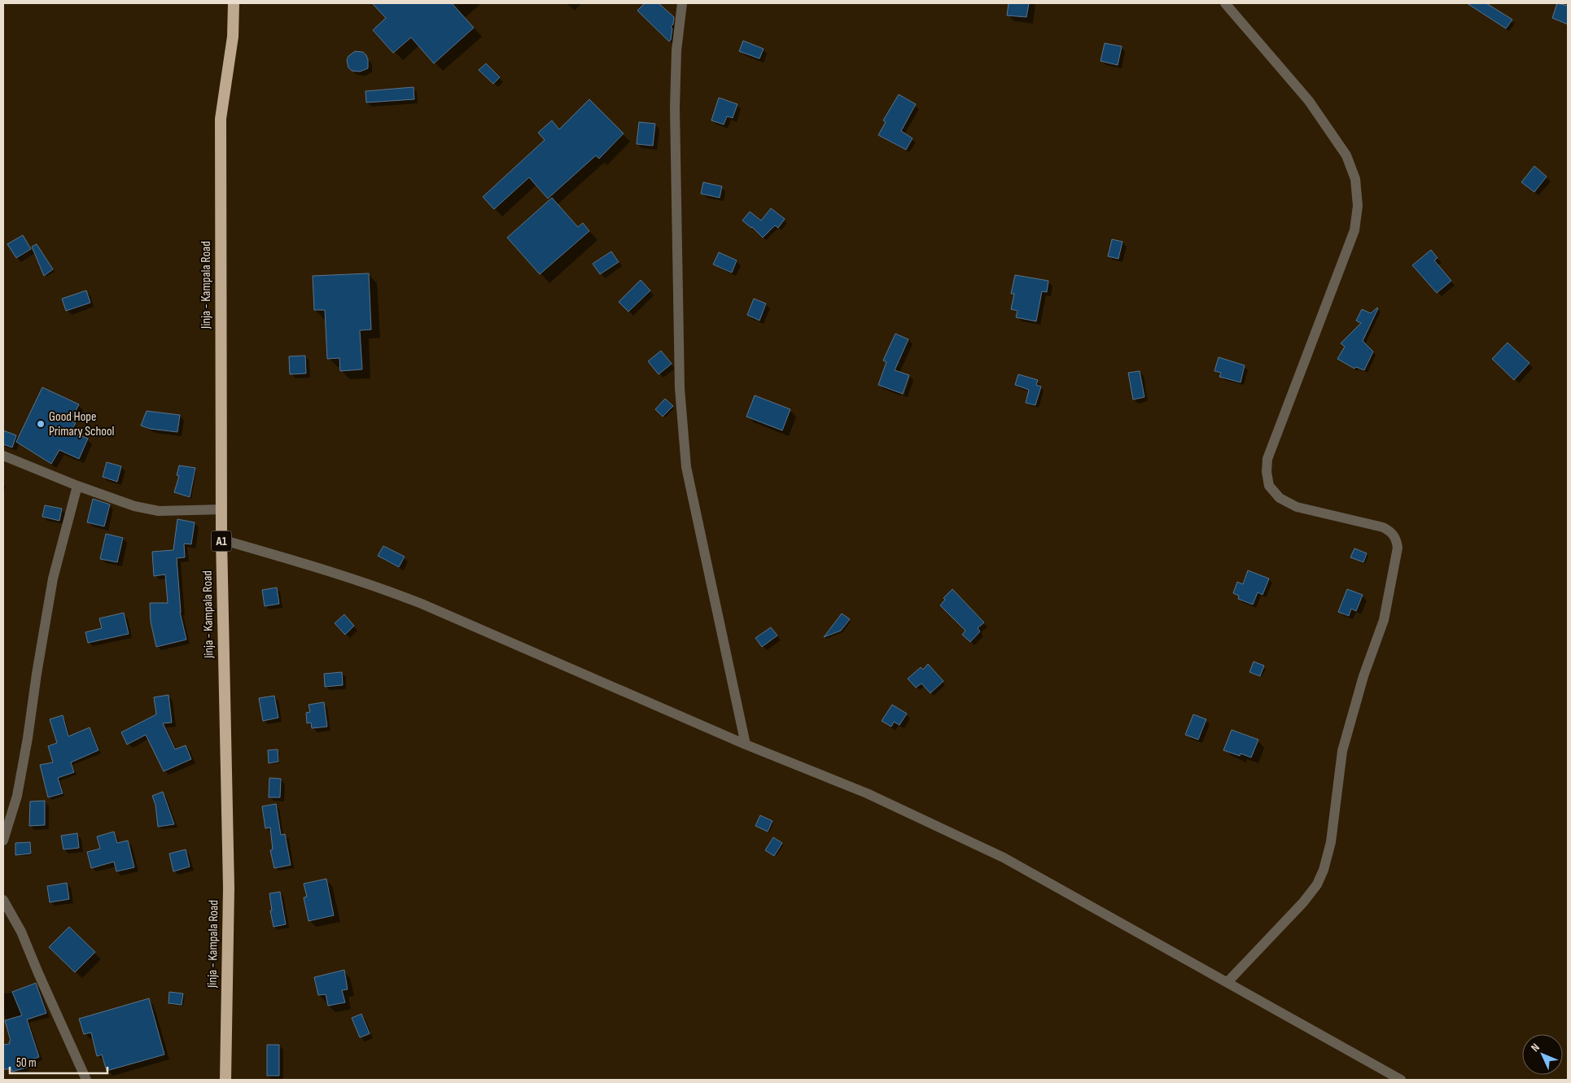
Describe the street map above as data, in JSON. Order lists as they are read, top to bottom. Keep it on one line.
{"streets":{"highway":["Jinja - Kampala Road","A1"]},"places":["Good Hope Primary School"],"scale_bar":"50 m","north":"top left"}
